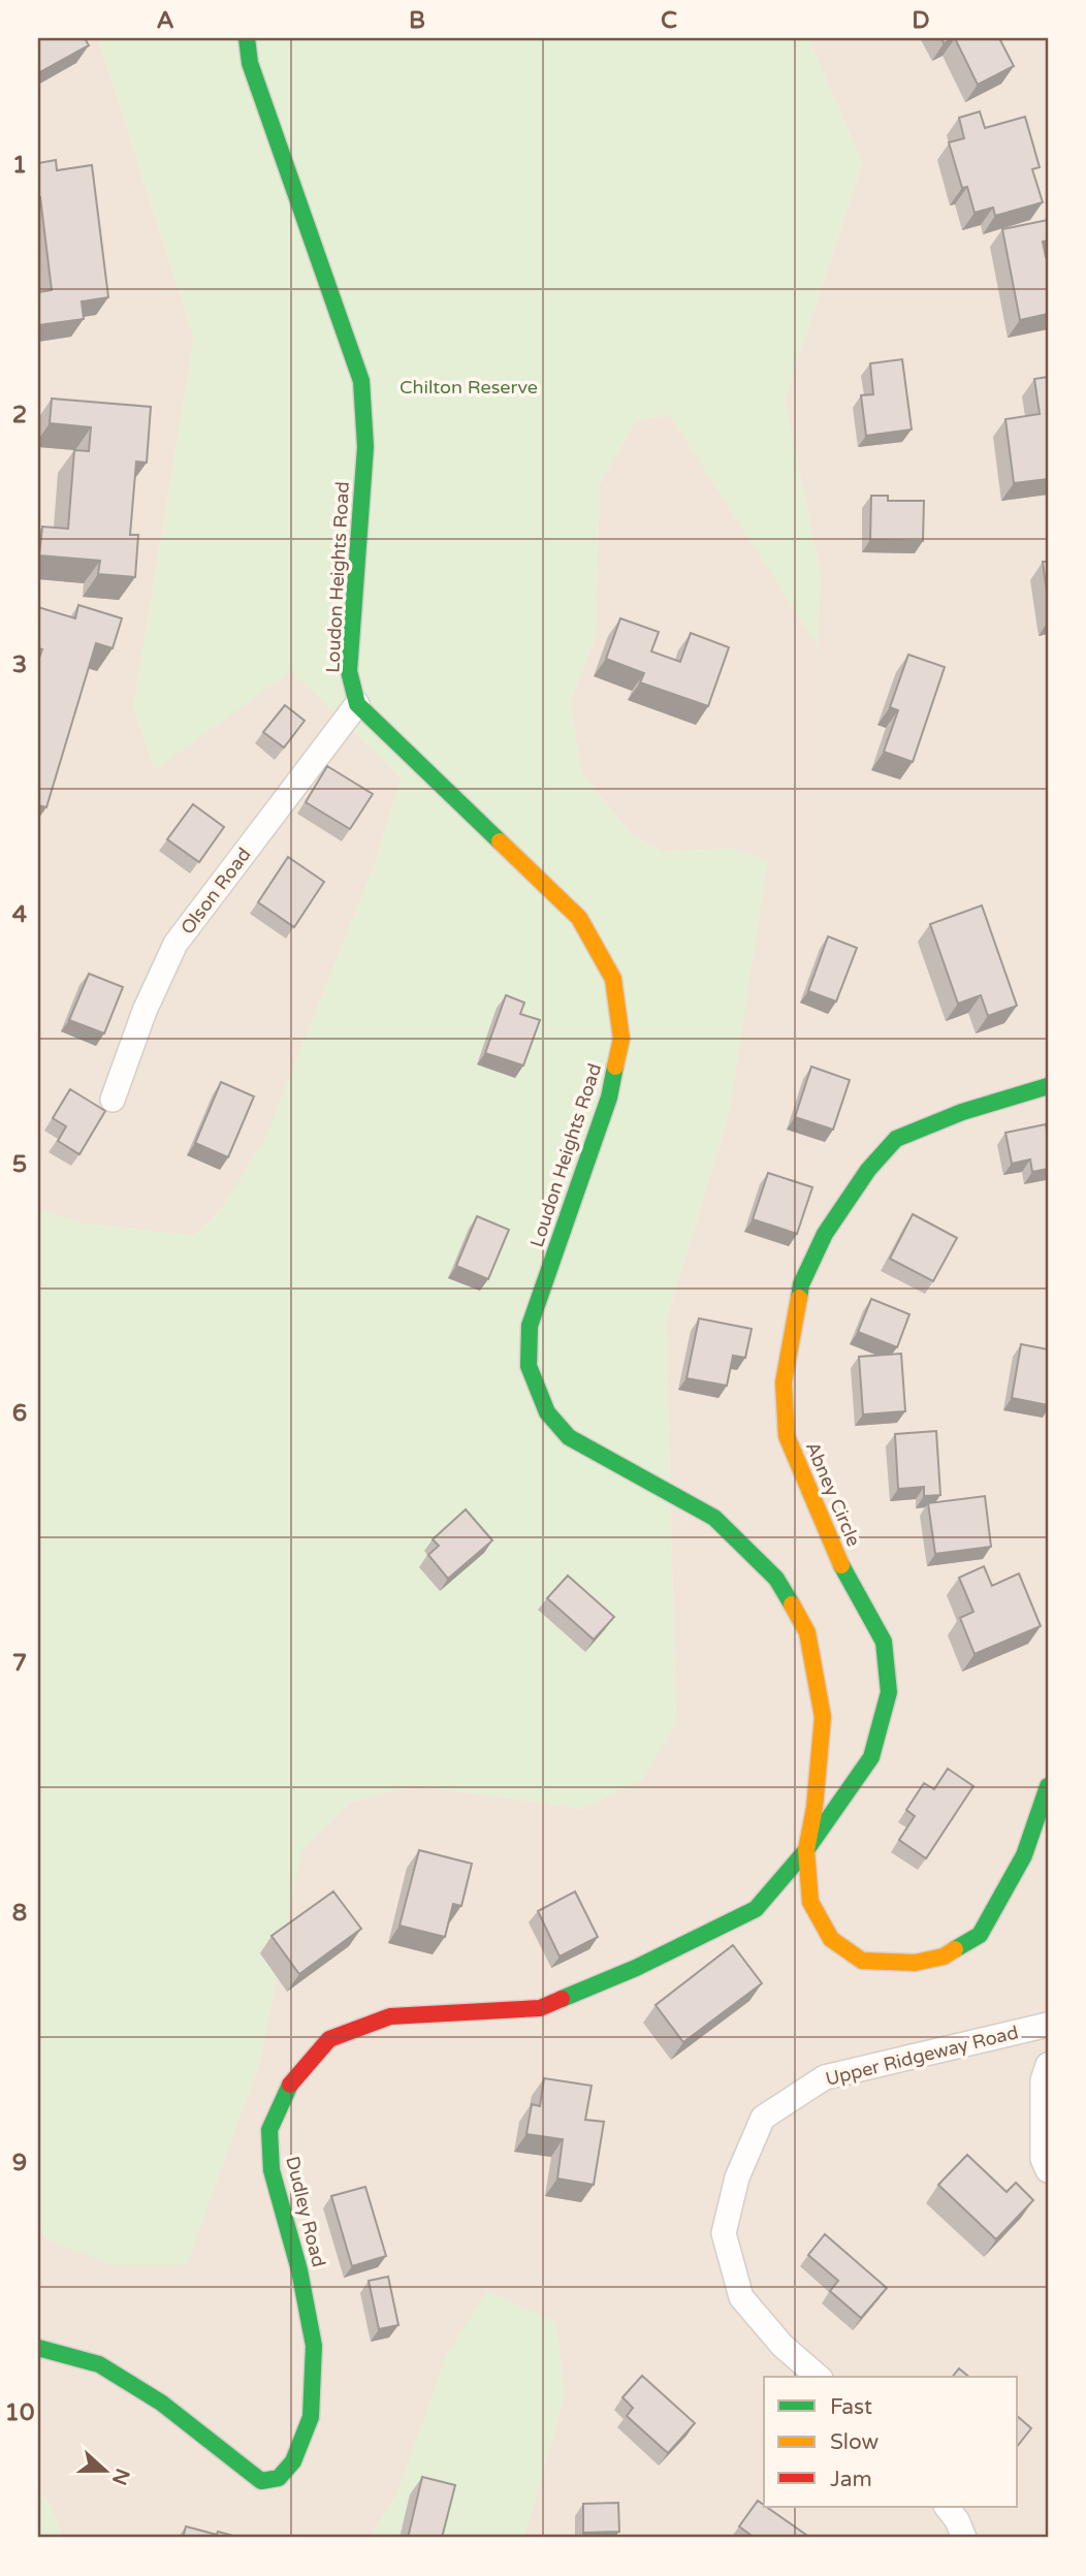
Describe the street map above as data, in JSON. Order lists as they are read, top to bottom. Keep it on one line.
{"streets":{"street":["Loudon Heights Road","Olson Road","Abney Circle","Upper Ridgeway Road","Dudley Road"]},"crossings":[["Loudon Heights Road","Olson Road"],["Loudon Heights Road","Abney Circle"],["Loudon Heights Road","Dudley Road"],["Abney Circle","Dudley Road"]],"parks":["Chilton Reserve"],"legend":["Fast","Slow","Jam"],"north":"right","grid":{"columns":["A","B","C","D"],"rows":["1","2","3","4","5","6","7","8","9","10"]}}
